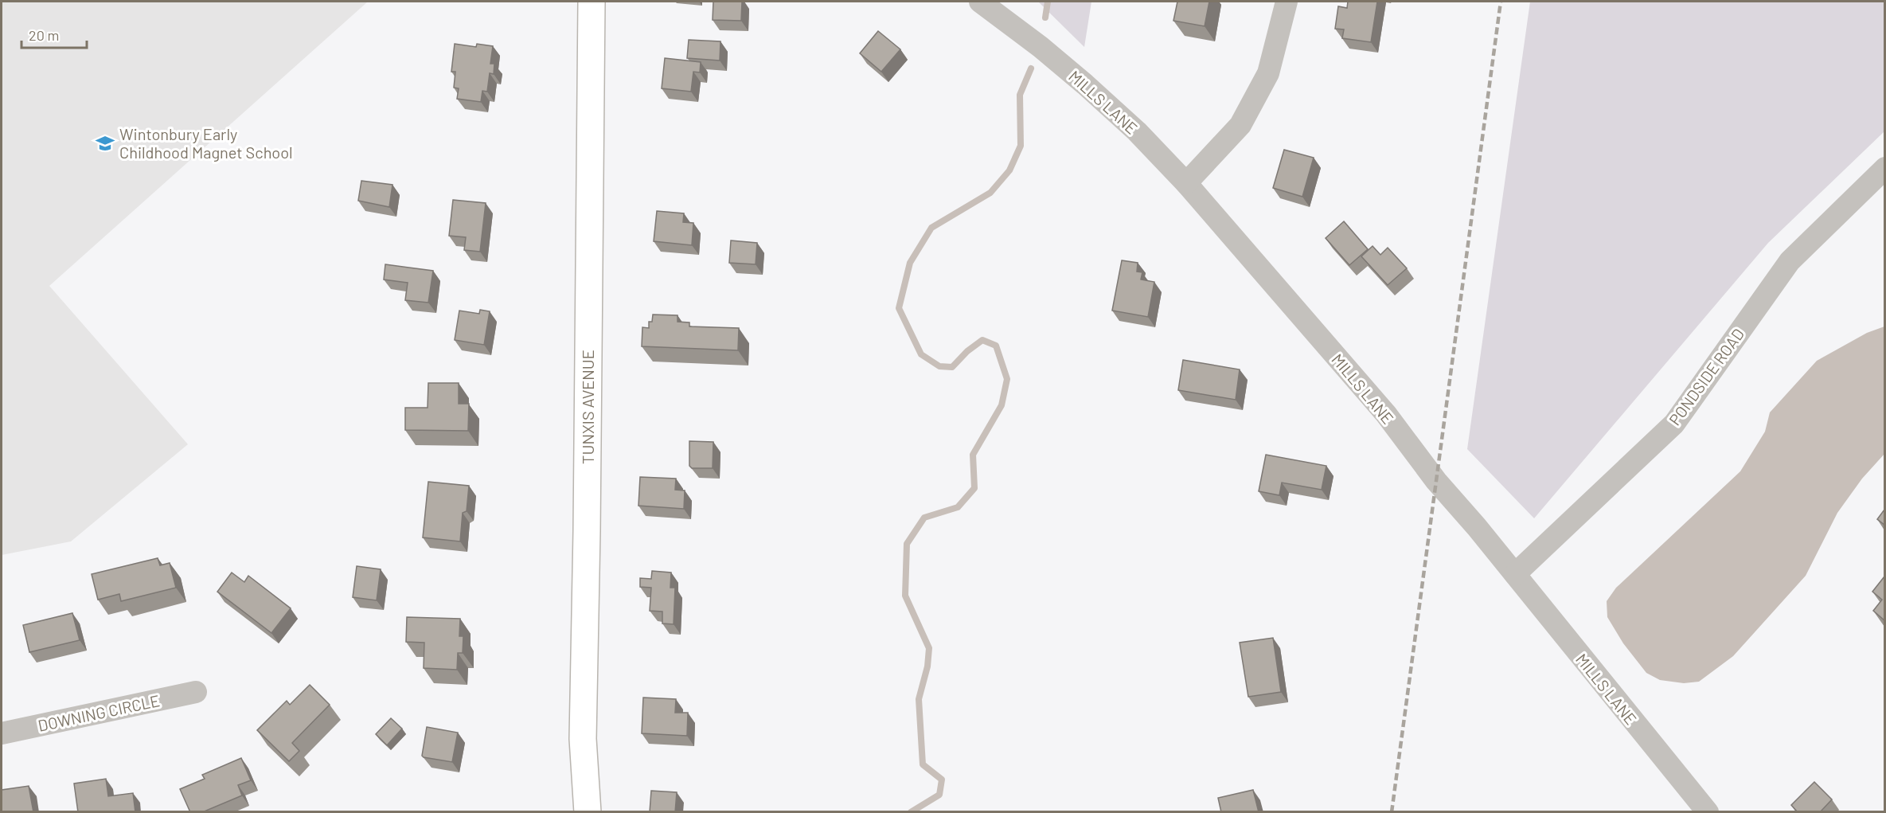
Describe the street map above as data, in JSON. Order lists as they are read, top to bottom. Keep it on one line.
{"streets":{"main road":["TUNXIS AVENUE"],"street":["MILLS LANE","PONDSIDE ROAD","DOWNING CIRCLE"]},"crossings":[["MILLS LANE","PONDSIDE ROAD"]],"places":{"school or university":["Wintonbury Early Childhood Magnet School"]},"scale_bar":"20 m"}
